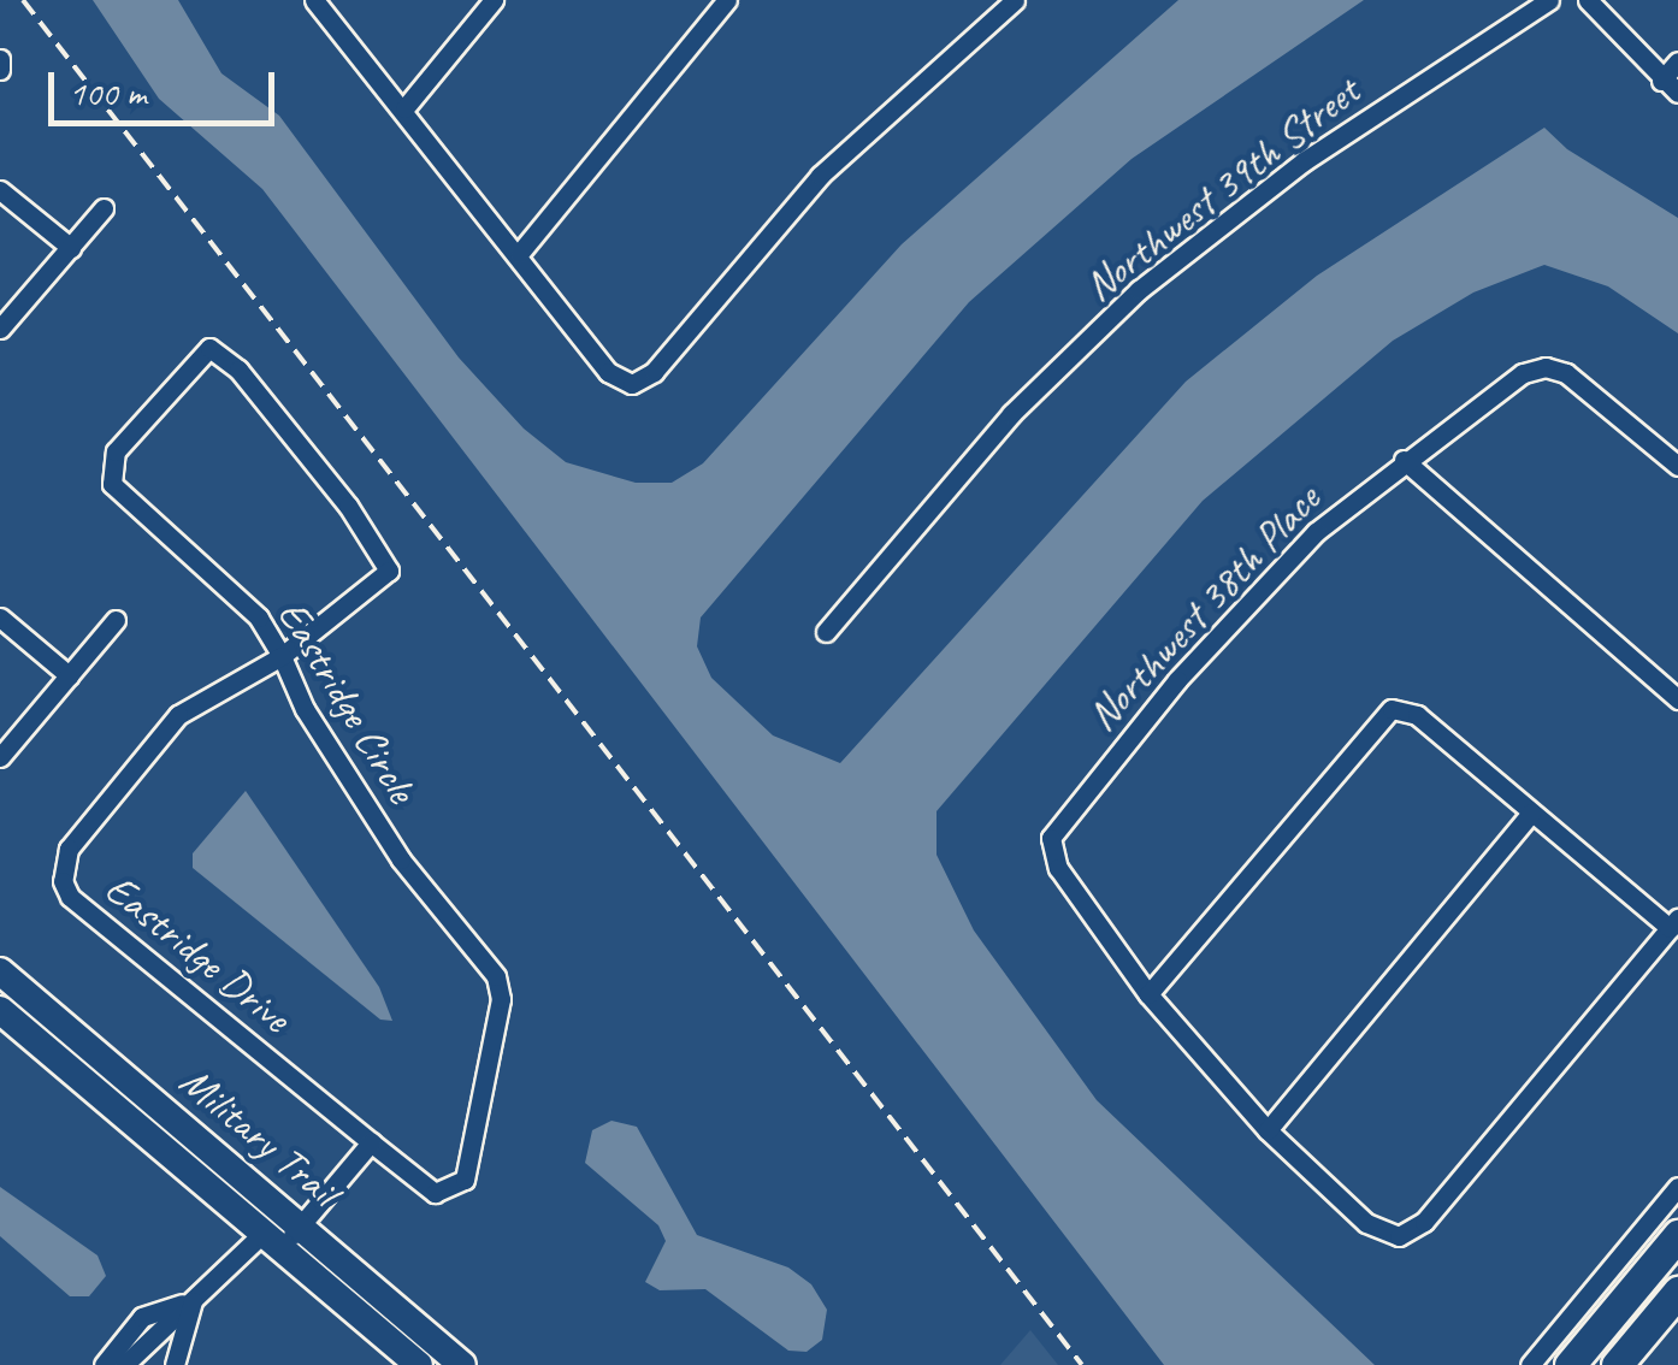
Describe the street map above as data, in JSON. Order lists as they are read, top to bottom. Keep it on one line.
{"streets":{"street":["Northwest 39th Street","Northwest 38th Place","Eastridge Circle","Eastridge Drive","Military Trail"]},"crossings":[["Eastridge Circle","Eastridge Drive"]],"scale_bar":"100 m"}
